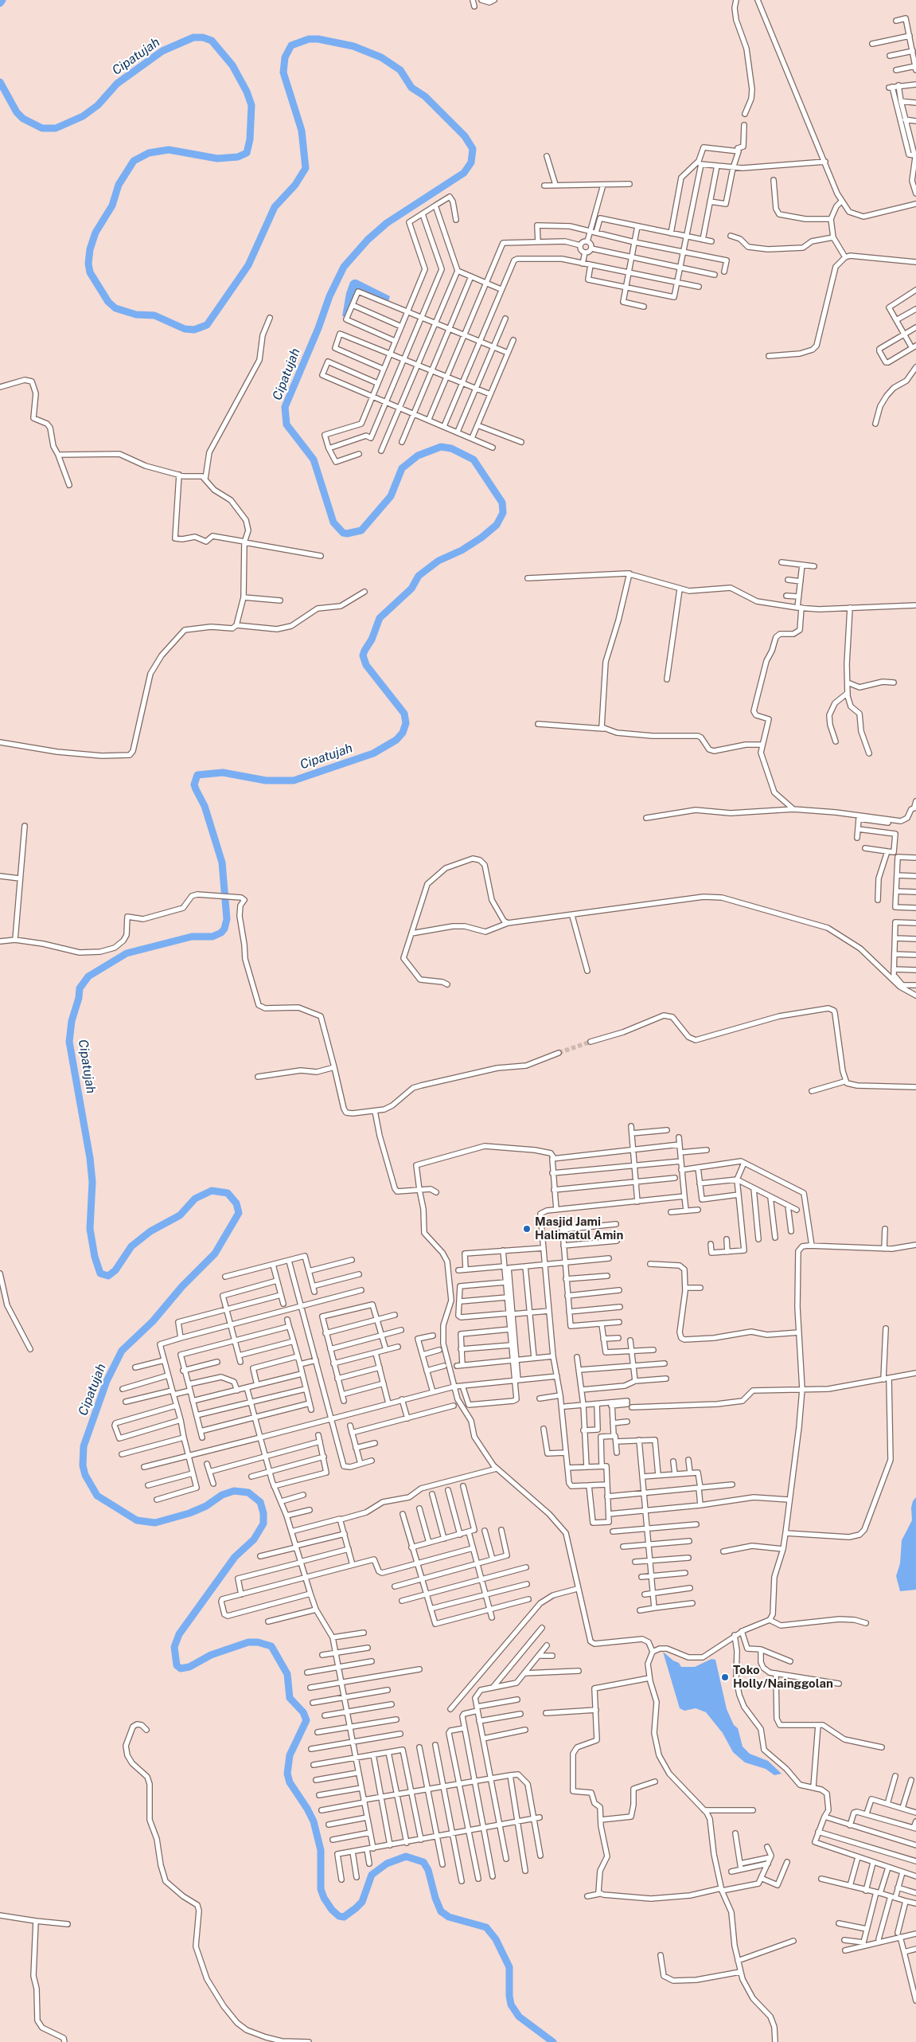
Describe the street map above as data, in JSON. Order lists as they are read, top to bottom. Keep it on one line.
{"water":["Cipatujah"],"places":["Masjid Jami Halimatul Amin","Toko Holly/Nainggolan"]}
